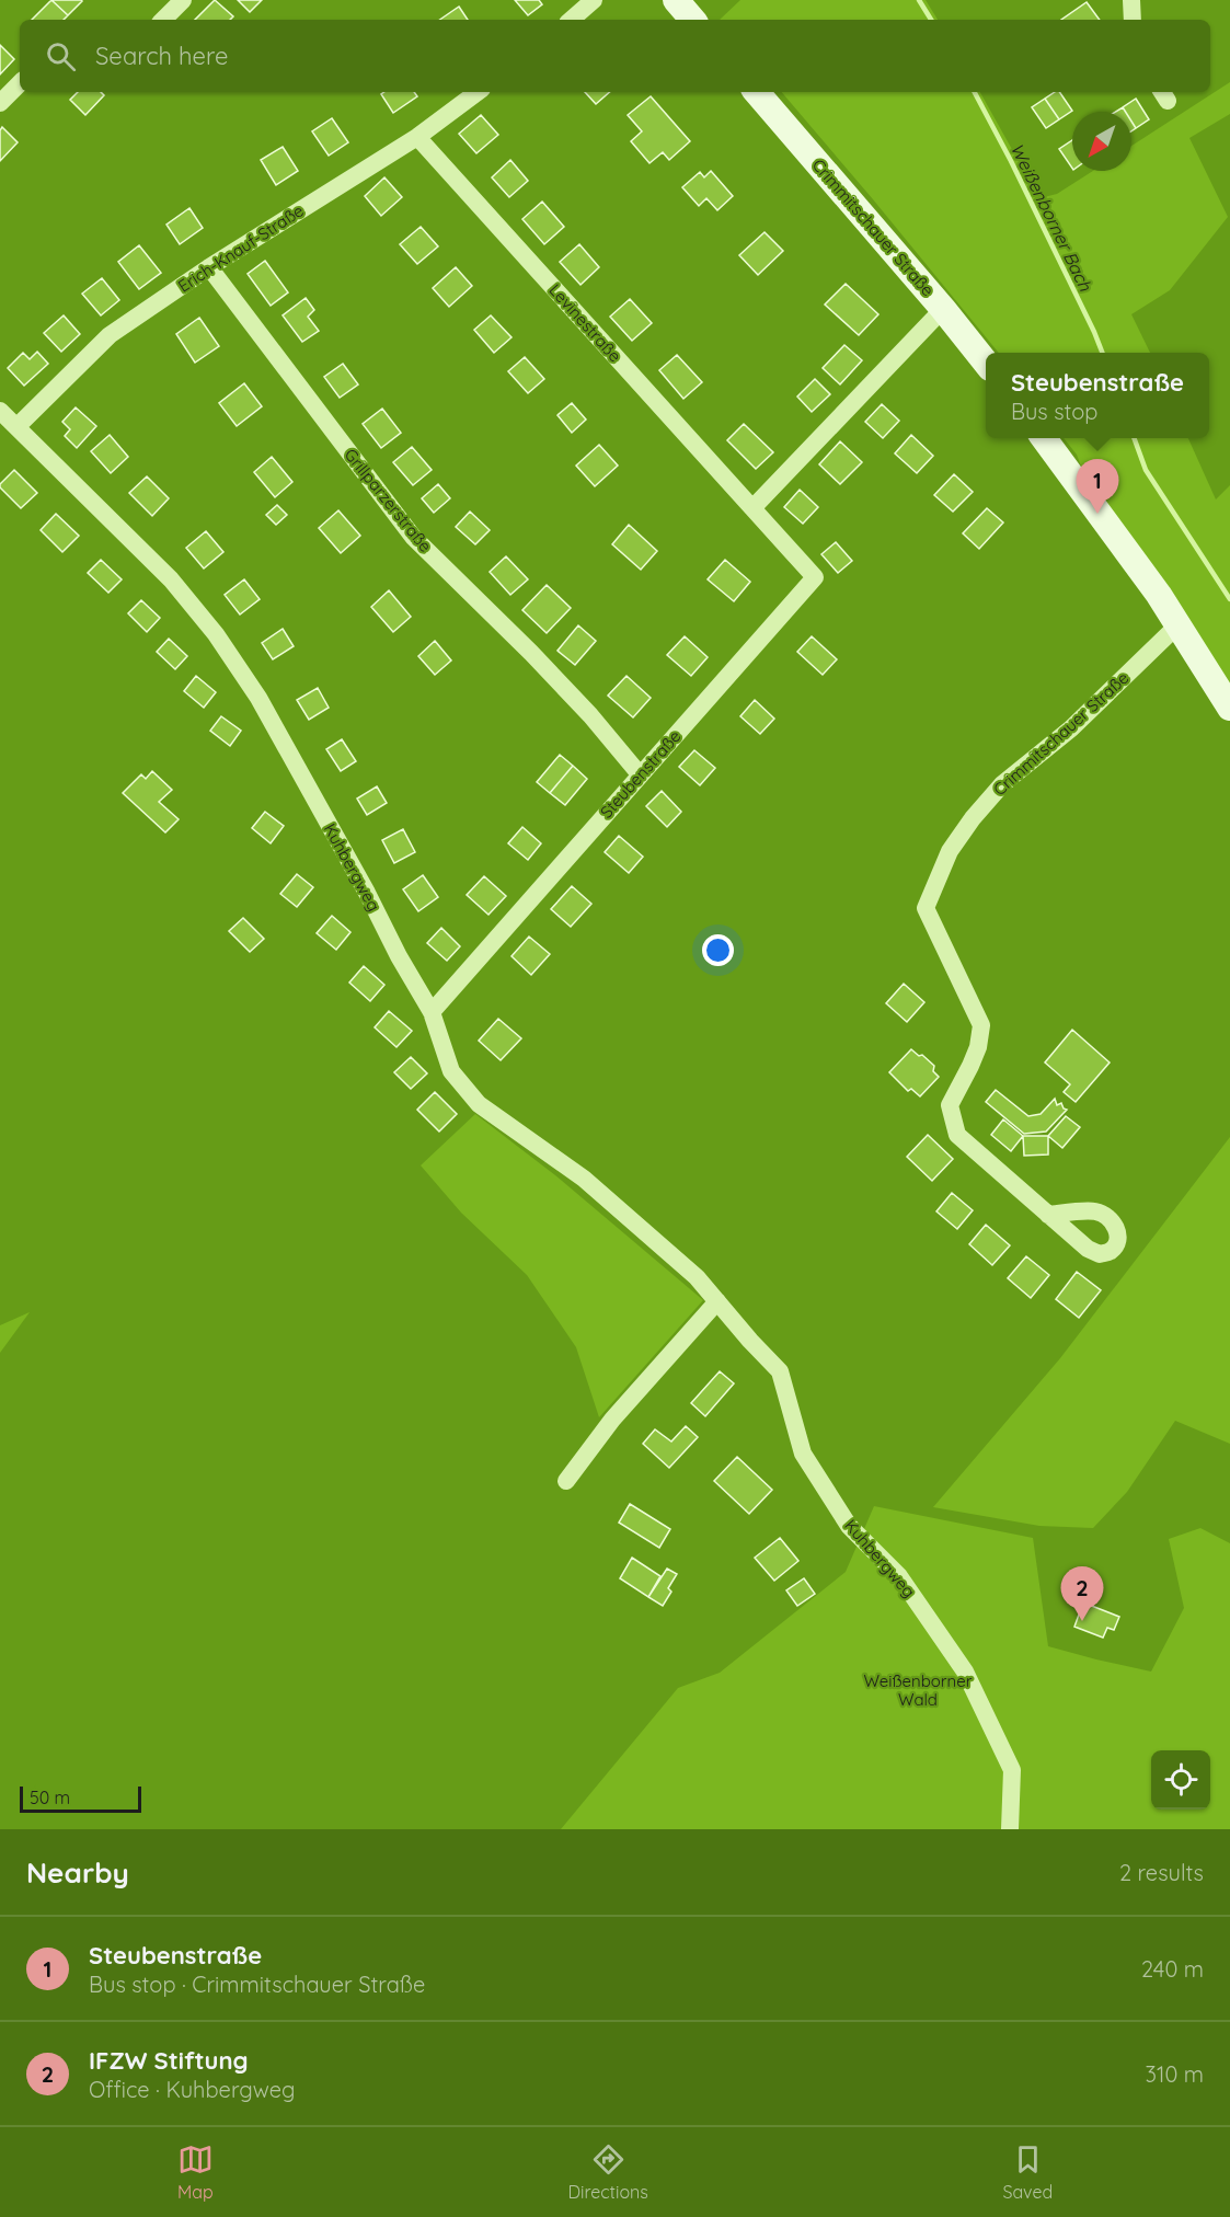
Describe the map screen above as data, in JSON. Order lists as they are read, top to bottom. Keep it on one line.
{"streets":{"main road":["Crimmitschauer Straße"],"street":["Erich-Knauf-Straße","Levinestraße","Grillparzerstraße","Steubenstraße","Kuhbergweg"]},"crossings":[["Erich-Knauf-Straße","Levinestraße"],["Erich-Knauf-Straße","Grillparzerstraße"],["Erich-Knauf-Straße","Kuhbergweg"],["Levinestraße","Steubenstraße"],["Grillparzerstraße","Steubenstraße"],["Steubenstraße","Kuhbergweg"]],"water":["Weißenborner Bach"],"parks":["Weißenborner Wald"],"scale_bar":"50 m","north":"bottom left","page":{"search":"Search here","popup":["Steubenstraße","Bus stop"],"pins":["1","2"],"scale":"50 m","heading":["Nearby","2 results"],"list":[{"mark":"1","name":"Steubenstraße","note":"Bus stop · Crimmitschauer Straße","value":"240 m"},{"mark":"2","name":"IFZW Stiftung","note":"Office · Kuhbergweg","value":"310 m"}],"nav":["Map","Directions","Saved"]}}
